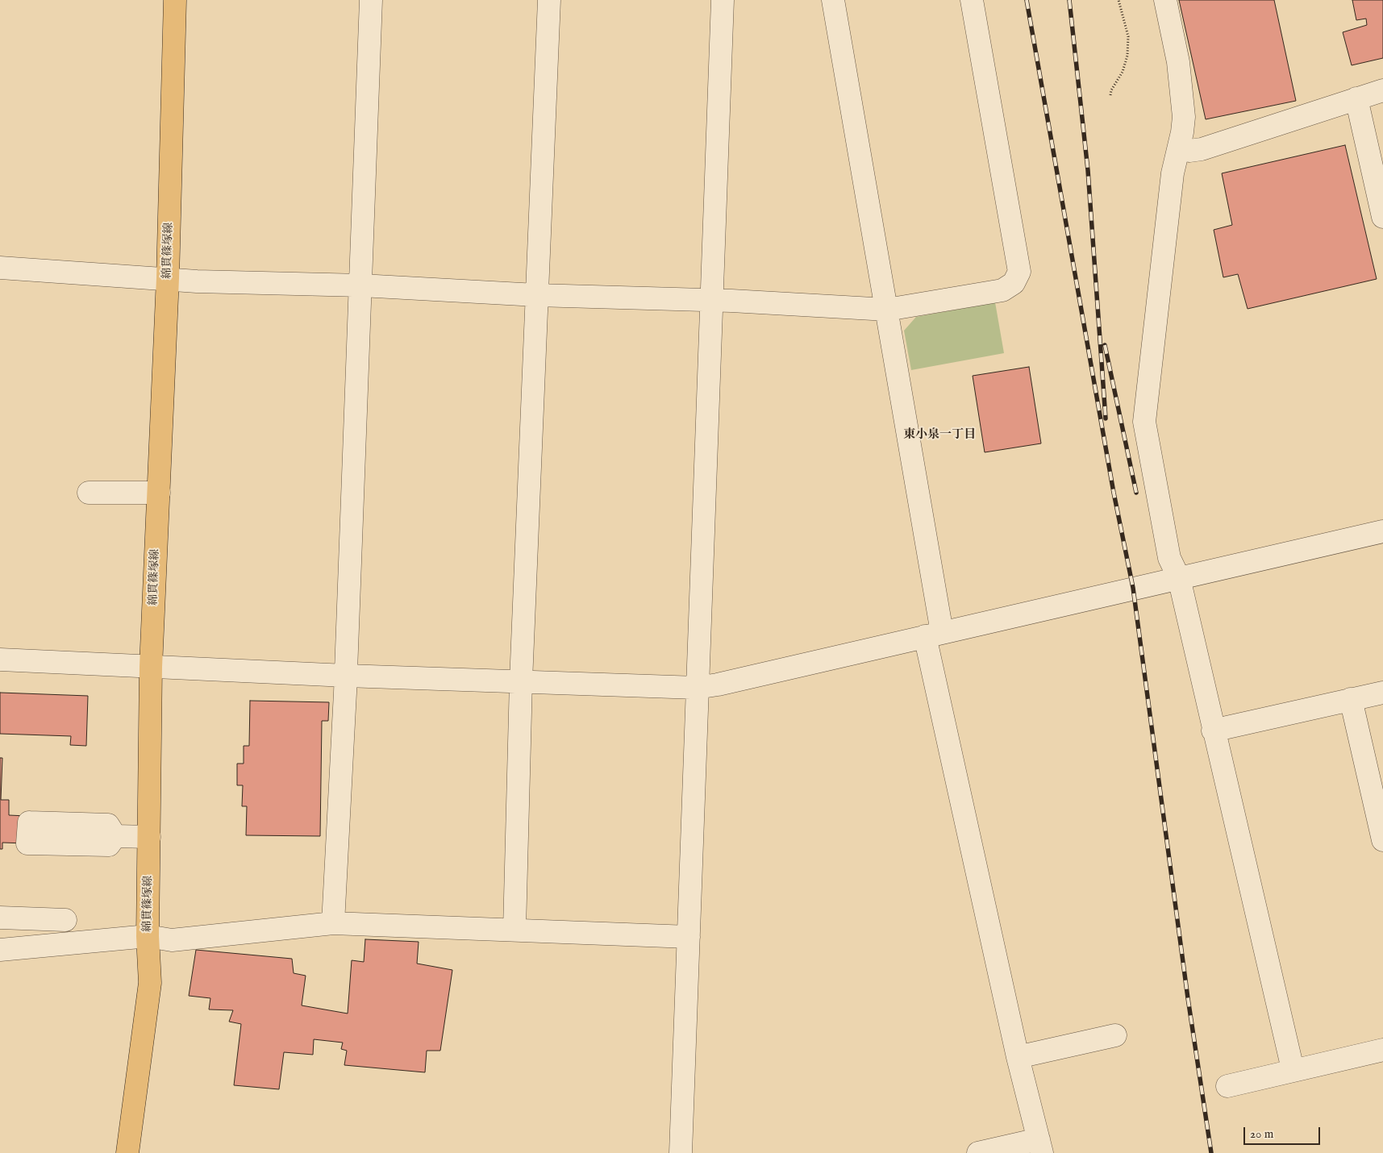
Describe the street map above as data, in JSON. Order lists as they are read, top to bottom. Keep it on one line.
{"streets":{"main road":["綿貫篠塚線"]},"districts":["東小泉一丁目"],"scale_bar":"20 m"}
